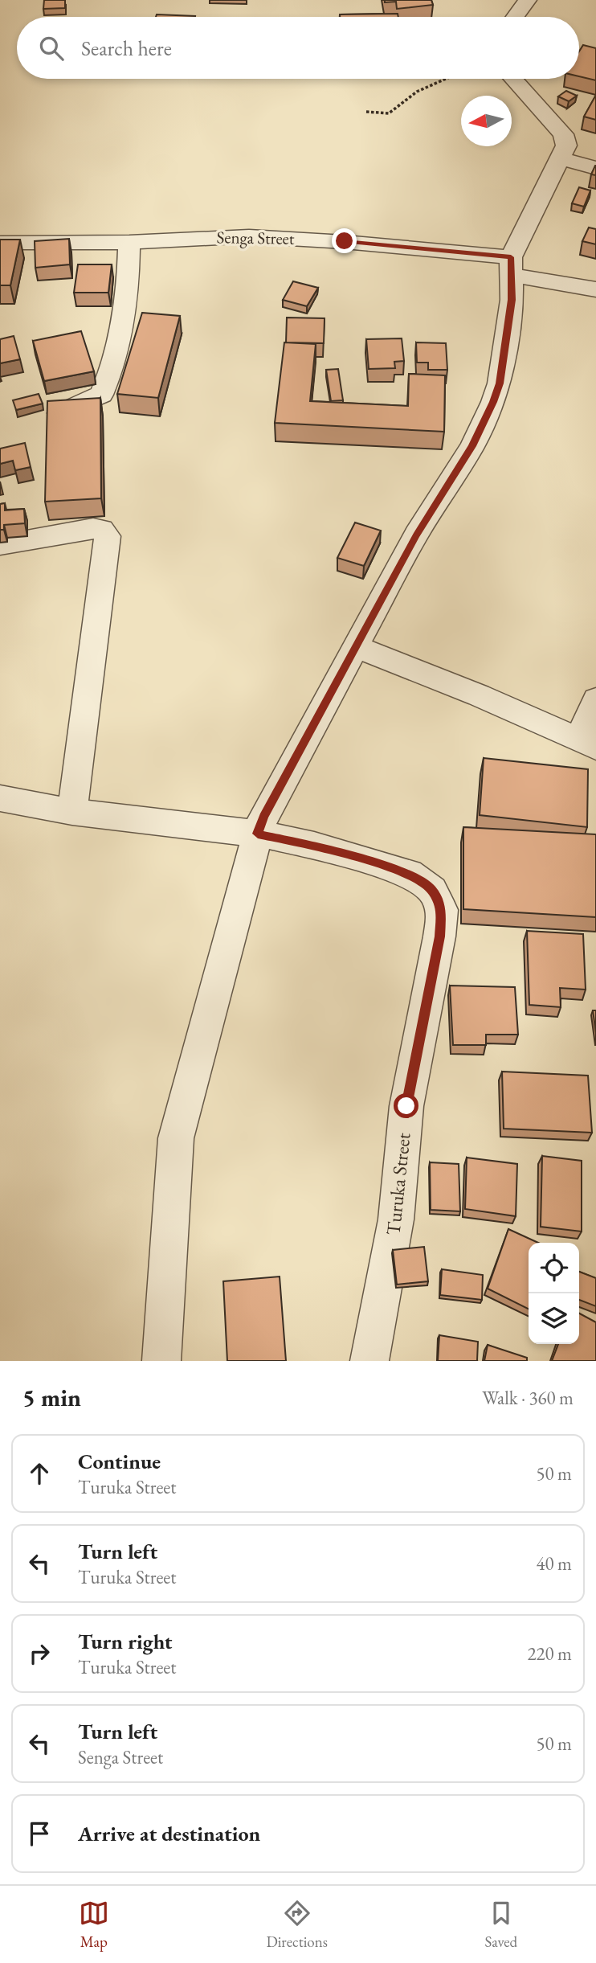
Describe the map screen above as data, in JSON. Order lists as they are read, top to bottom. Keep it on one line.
{"streets":{"street":["Senga Street","Turuka Street"]},"north":"left","page":{"search":"Search here","heading":["5 min","Walk · 360 m"],"list":[["Continue","Turuka Street","50 m"],["Turn left","Turuka Street","40 m"],["Turn right","Turuka Street","220 m"],["Turn left","Senga Street","50 m"],"Arrive at destination"],"nav":["Map","Directions","Saved"]}}
